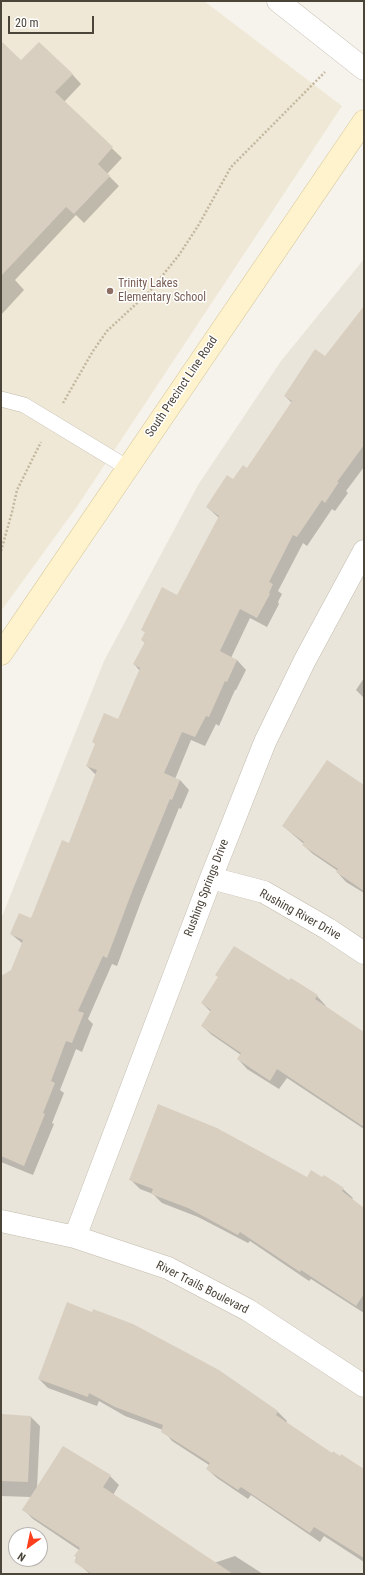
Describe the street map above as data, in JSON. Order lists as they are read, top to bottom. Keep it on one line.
{"streets":{"main road":["South Precinct Line Road"],"street":["Rushing Springs Drive","Rushing River Drive","River Trails Boulevard"]},"crossings":[["Rushing Springs Drive","Rushing River Drive"],["Rushing Springs Drive","River Trails Boulevard"]],"places":["Trinity Lakes Elementary School"],"scale_bar":"20 m","north":"bottom left"}
